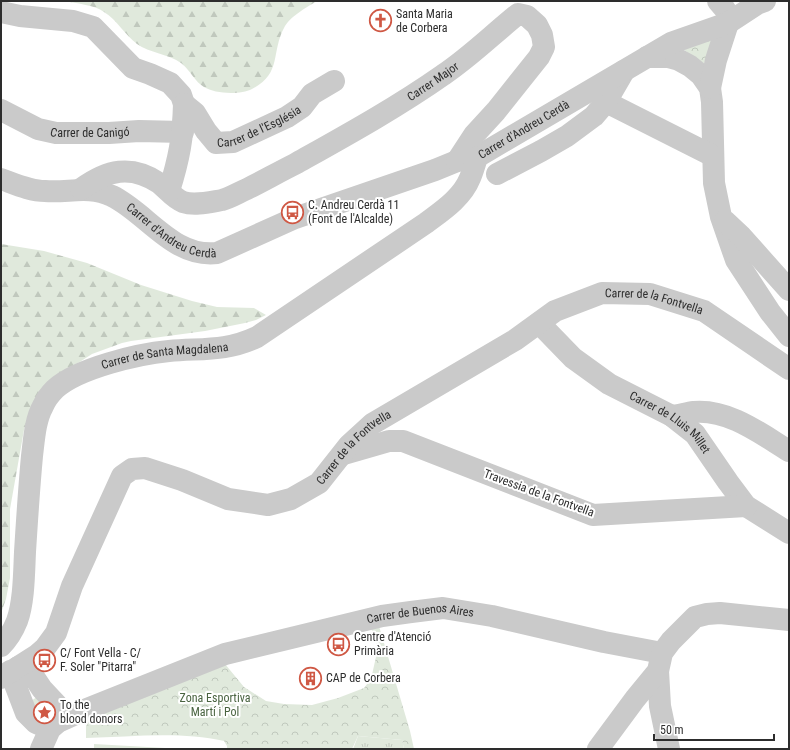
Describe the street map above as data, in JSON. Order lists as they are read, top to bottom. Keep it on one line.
{"streets":{"street":["Carrer Major","Carrer de l'Església","Carrer d'Andreu Cerdà","Carrer de Canigó","Carrer de la Fontvella","Carrer de Santa Magdalena","Carrer de Lluis Millet","Travessia de la Fontvella","Carrer de Buenos Aires"]},"crossings":[["Carrer Major","Carrer d'Andreu Cerdà"],["Carrer Major","Carrer de Santa Magdalena"],["Carrer d'Andreu Cerdà","Carrer de Santa Magdalena"],["Carrer de la Fontvella","Carrer de Lluis Millet"],["Carrer de la Fontvella","Travessia de la Fontvella"],["Carrer de Lluis Millet","Travessia de la Fontvella"]],"parks":["Zona Esportiva Martí i Pol"],"places":{"church":["Santa Maria de Corbera"],"bus stop":["C. Andreu Cerdà 11 (Font de l'Alcalde)","Centre d'Atenció Primària","C/ Font Vella - C/ F. Soler \"Pitarra\""],"building":["CAP de Corbera"],"place":["To the blood donors"]},"scale_bar":"50 m"}
